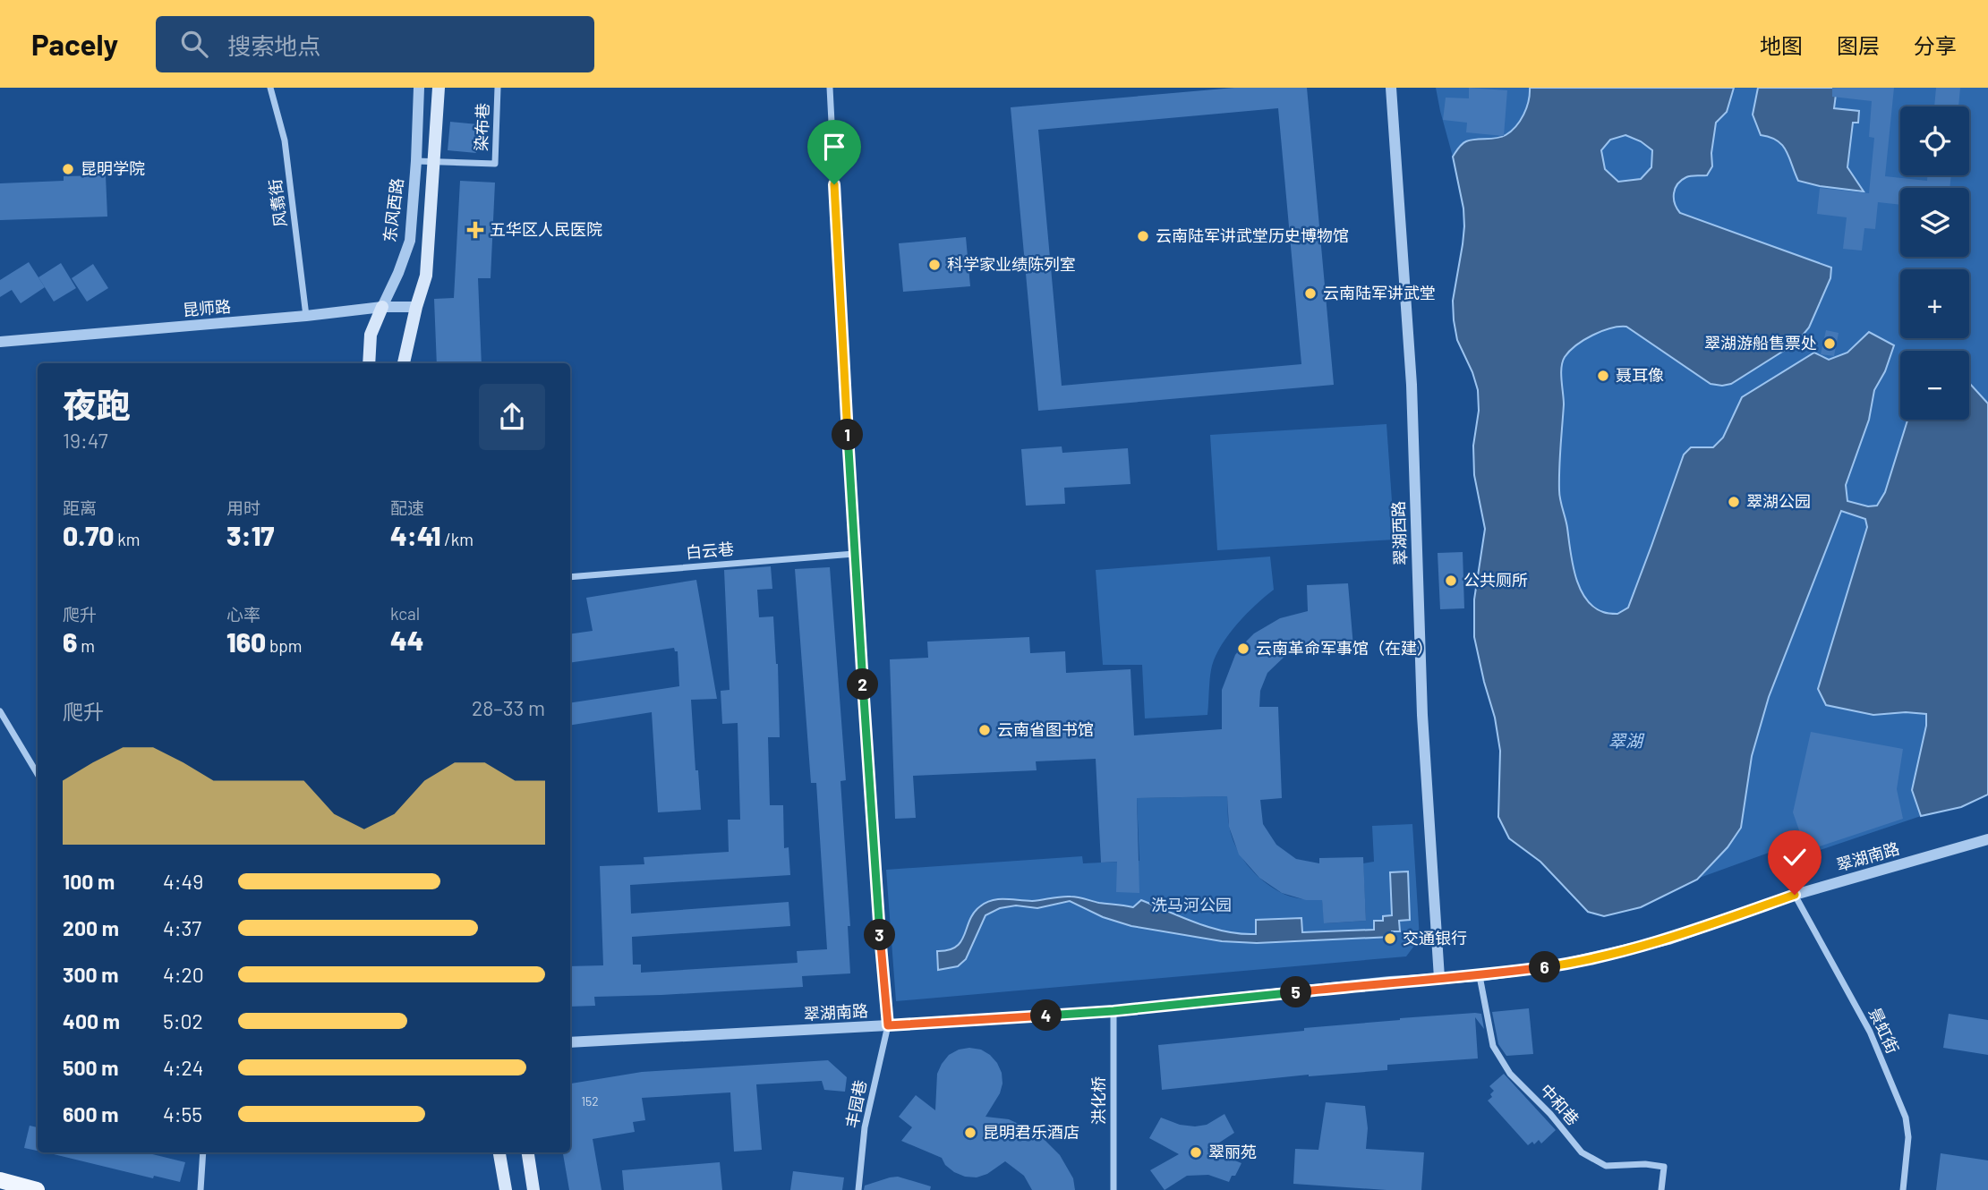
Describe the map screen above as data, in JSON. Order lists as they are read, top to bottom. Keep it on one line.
{"streets":{"main road":["东风西路"],"street":["染布巷","风翥街","昆师路","翠湖西路","白云巷","翠湖南路","景虹街","洪化桥","丰园巷","中和巷"]},"crossings":[["染布巷","东风西路"],["风翥街","昆师路"],["东风西路","昆师路"],["翠湖西路","翠湖南路"],["白云巷","丰园巷"],["翠湖南路","景虹街"],["翠湖南路","洪化桥"],["翠湖南路","丰园巷"],["翠湖南路","中和巷"]],"water":["翠湖"],"parks":["洗马河公园"],"places":{"other":["昆明学院","云南陆军讲武堂历史博物馆","科学家业绩陈列室","云南陆军讲武堂","翠湖游船售票处","聂耳像","翠湖公园","公共厕所","云南革命军事馆（在建）","云南省图书馆","交通银行","昆明君乐酒店","翠丽苑"],"health":["五华区人民医院"]},"house_numbers":["152"],"page":{"header":"Pacely","search":"搜索地点","nav":["地图","图层","分享"],"map_buttons":["+","−"],"heading":["夜跑","19:47"],"pins":["1","2","3","6","5","4"],"stats":[["距离","0.70 km"],["用时","3:17"],["配速","4:41 /km"],["爬升","6 m"],["心率","160 bpm"],["kcal","44"]],"chart":["爬升","28–33 m"],"list":[{"name":"100 m","note":"4:49"},{"name":"200 m","note":"4:37"},{"name":"300 m","note":"4:20"},{"name":"400 m","note":"5:02"},{"name":"500 m","note":"4:24"},{"name":"600 m","note":"4:55"}]}}
